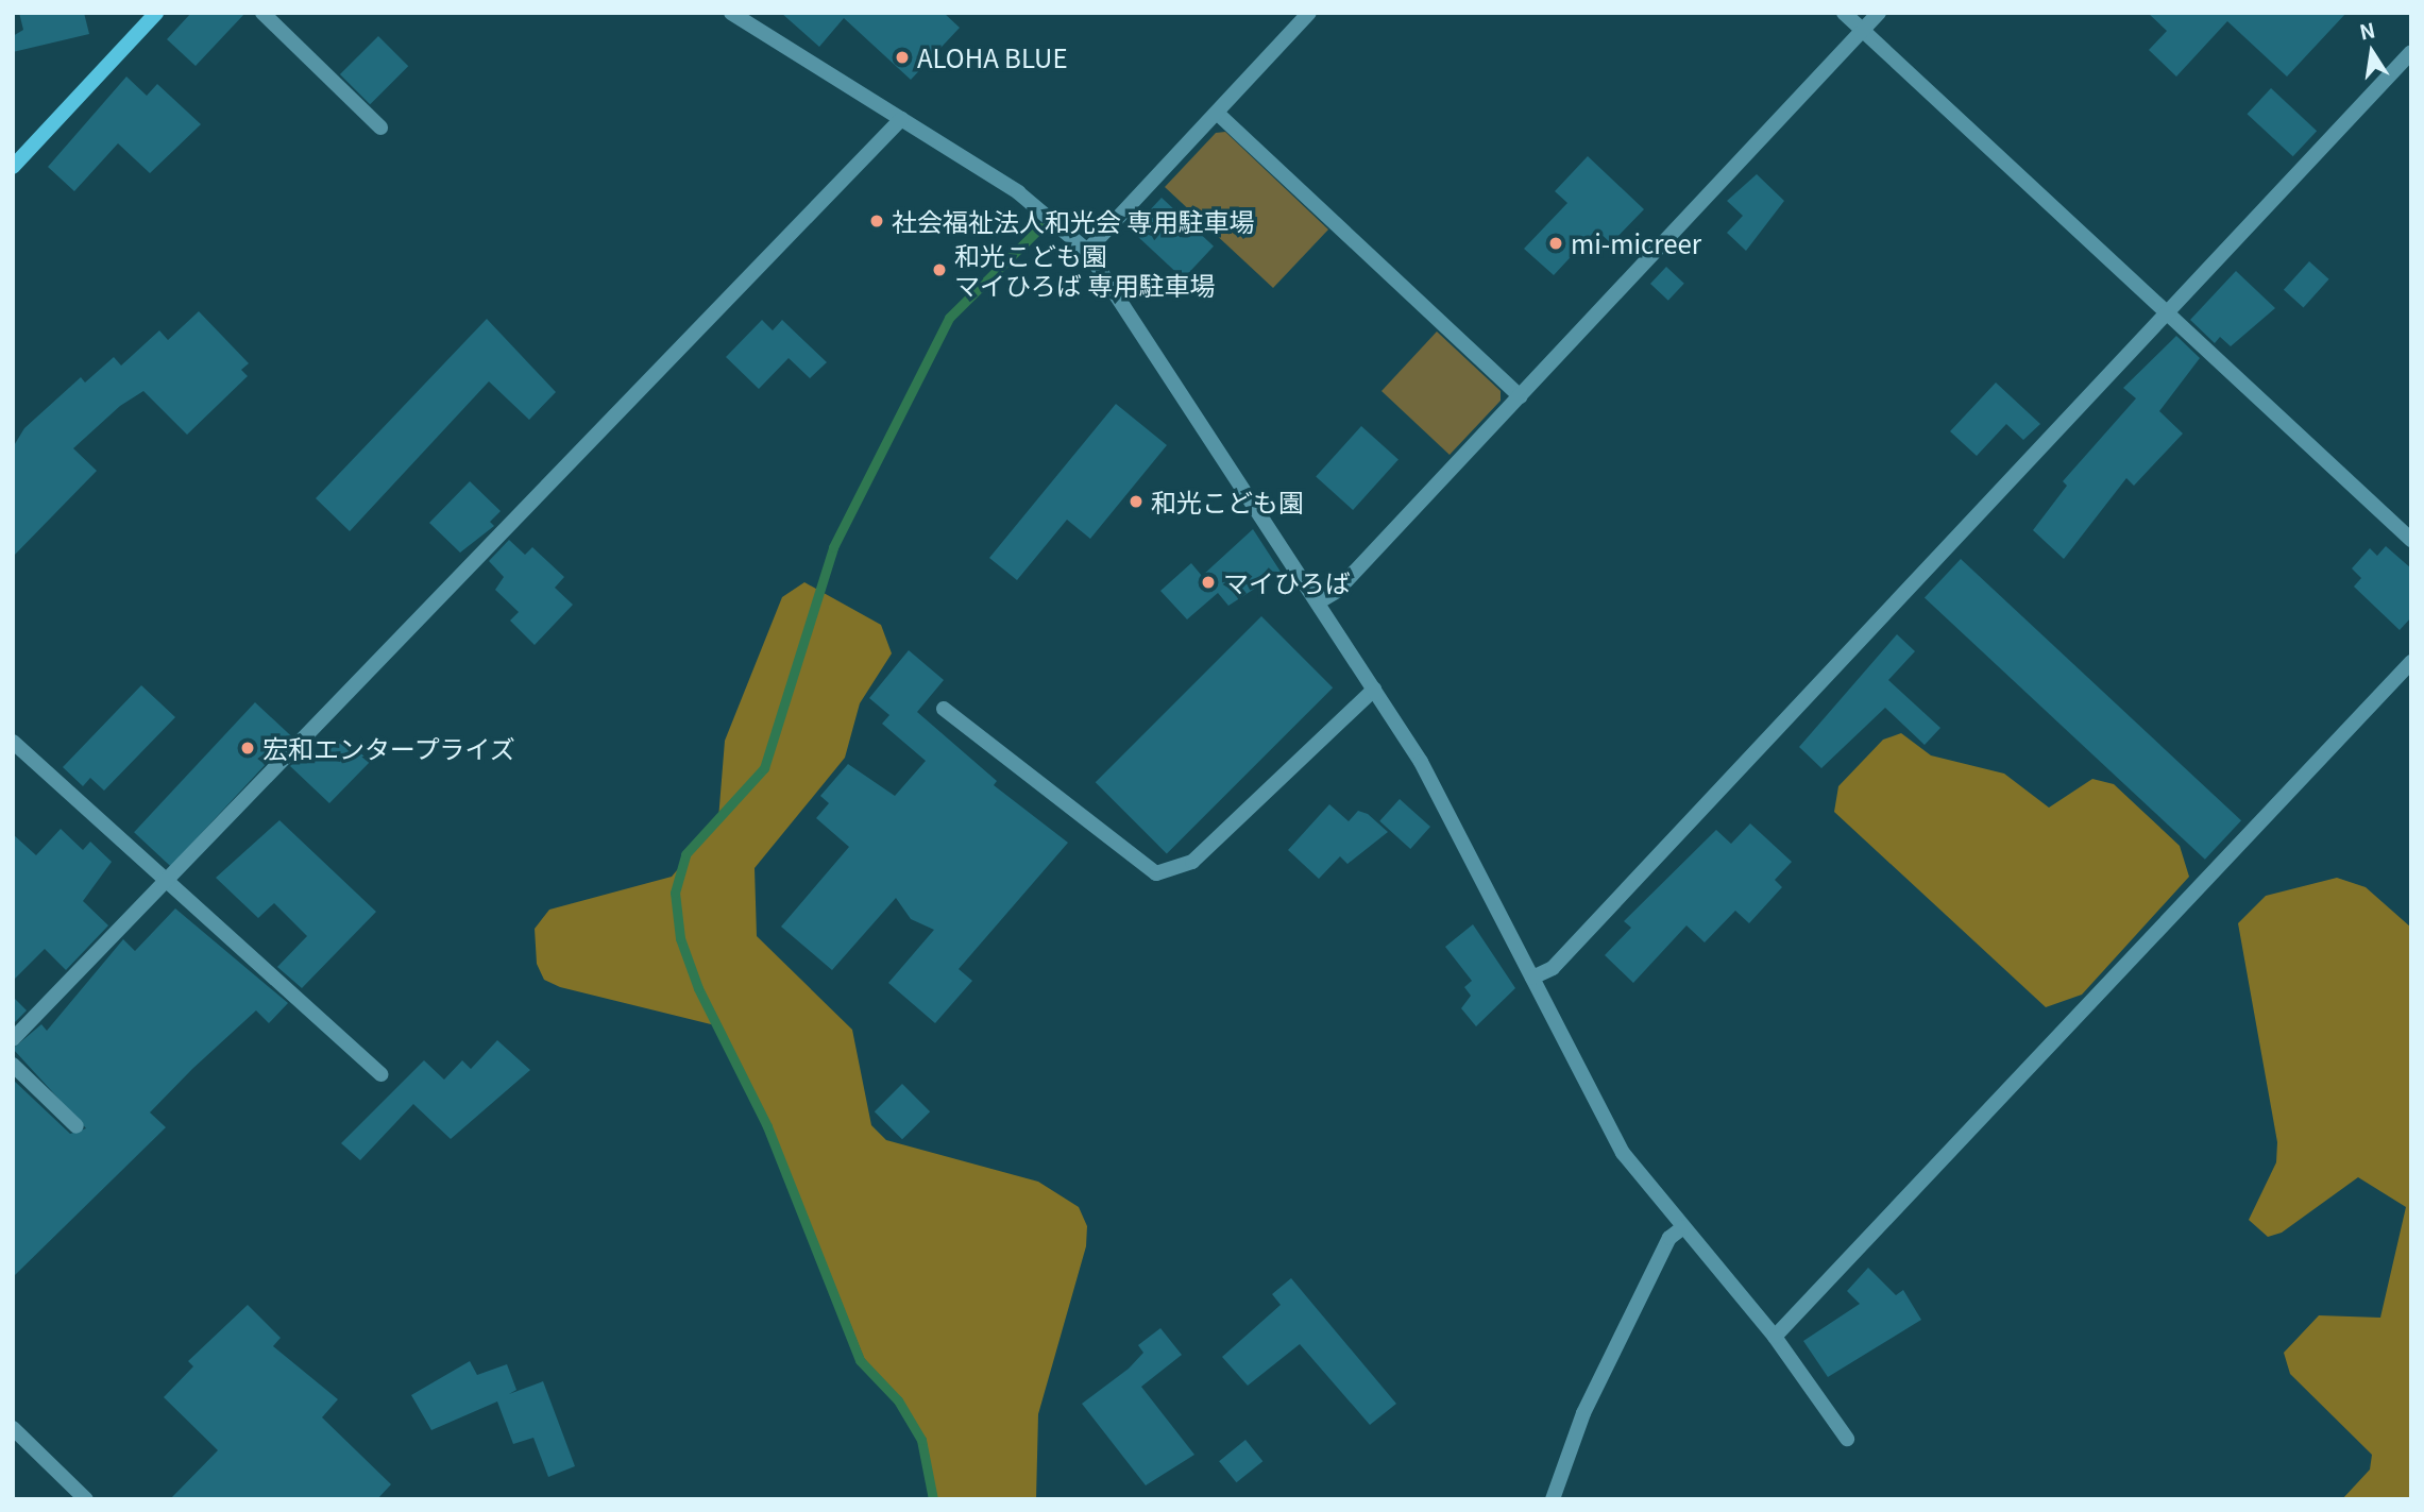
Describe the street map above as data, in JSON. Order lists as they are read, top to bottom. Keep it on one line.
{"places":["ALOHA BLUE","社会福祉法人和光会 専用駐車場","mi-micreer","和光こども園 マイひろば 専用駐車場","和光こども園","マイひろば","宏和エンタープライズ"],"north":"top"}
